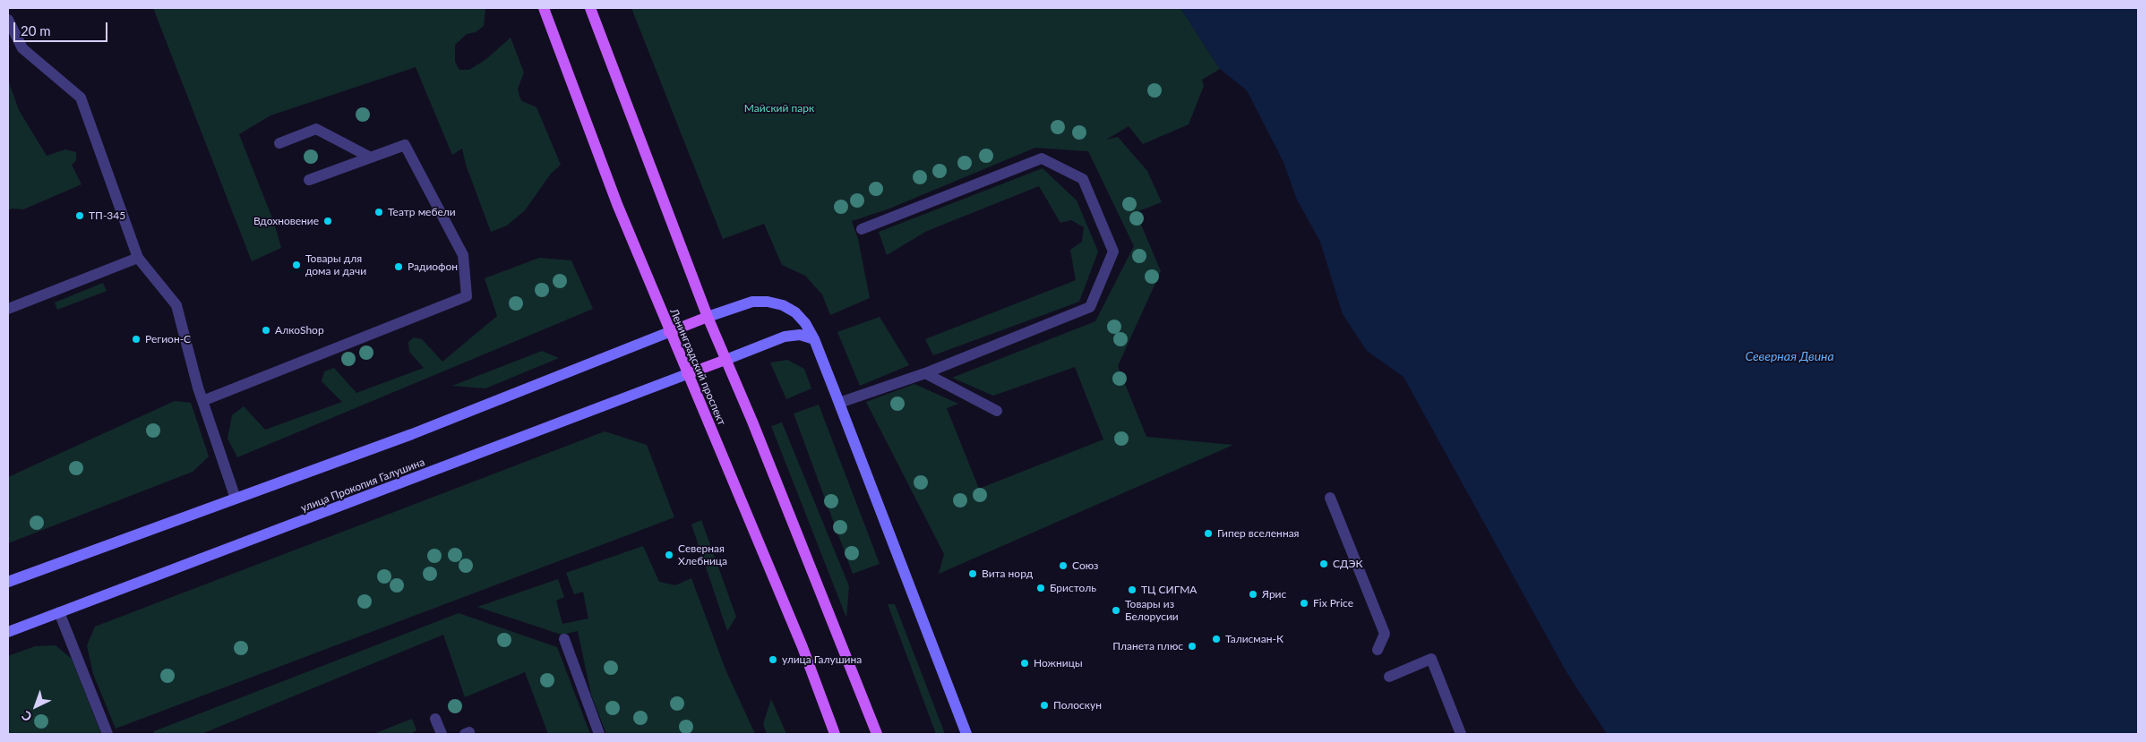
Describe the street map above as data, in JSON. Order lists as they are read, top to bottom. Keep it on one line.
{"streets":{"main road":["Ленинградский проспект","улица Прокопия Галушина"]},"crossings":[["Ленинградский проспект","улица Прокопия Галушина"]],"water":["Северная Двина"],"parks":["Майский парк"],"places":["Театр мебели","ТП-345","Вдохновение","Товары для дома и дачи","Радиофон","АлкоShop","Регион-С","Гипер вселенная","Северная Хлебница","СДЭК","Союз","Вита норд","Бристоль","ТЦ СИГМА","Ярис","Fix Price","Товары из Белорусии","Талисман-К","Планета плюс","улица Галушина","Ножницы","Полоскун"],"scale_bar":"20 m","north":"bottom left"}
